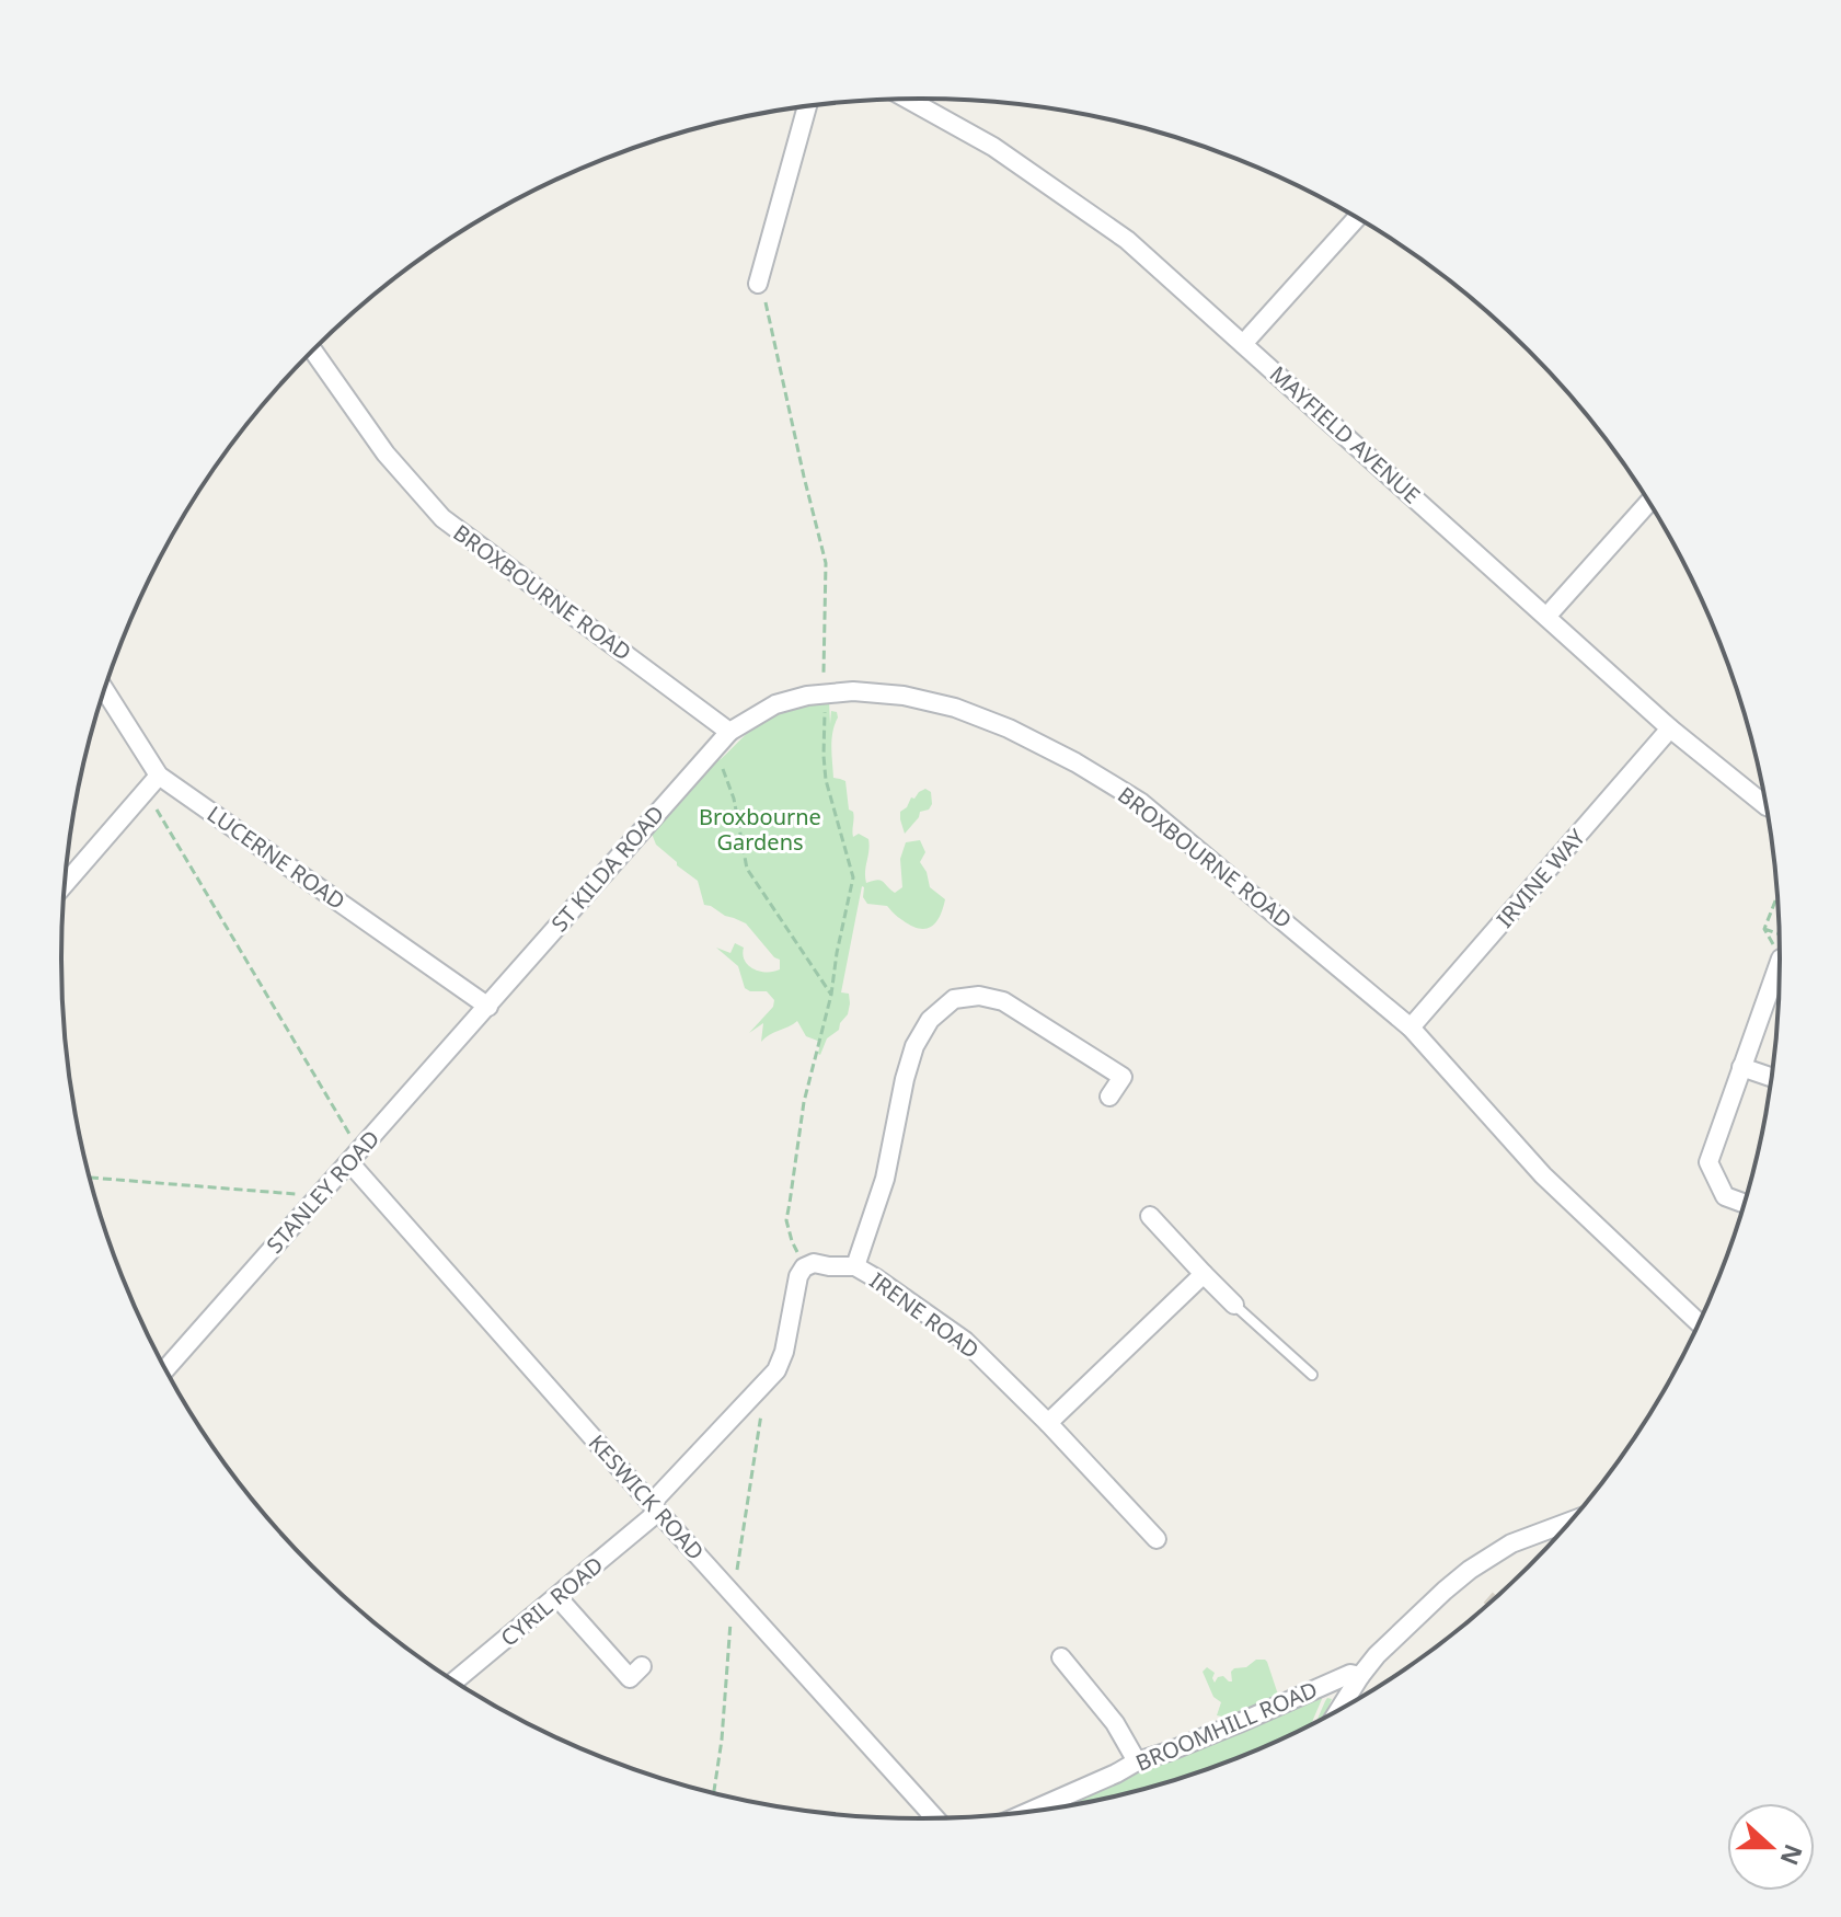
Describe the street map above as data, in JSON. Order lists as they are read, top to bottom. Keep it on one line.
{"streets":{"street":["MAYFIELD AVENUE","BROXBOURNE ROAD","LUCERNE ROAD","ST KILDA ROAD","IRVINE WAY","STANLEY ROAD","IRENE ROAD","KESWICK ROAD","CYRIL ROAD","BROOMHILL ROAD"]},"crossings":[["MAYFIELD AVENUE","IRVINE WAY"],["BROXBOURNE ROAD","ST KILDA ROAD"],["BROXBOURNE ROAD","IRVINE WAY"],["LUCERNE ROAD","ST KILDA ROAD"],["LUCERNE ROAD","STANLEY ROAD"],["ST KILDA ROAD","STANLEY ROAD"],["STANLEY ROAD","KESWICK ROAD"],["KESWICK ROAD","CYRIL ROAD"]],"parks":["Broxbourne Gardens"],"north":"right"}
